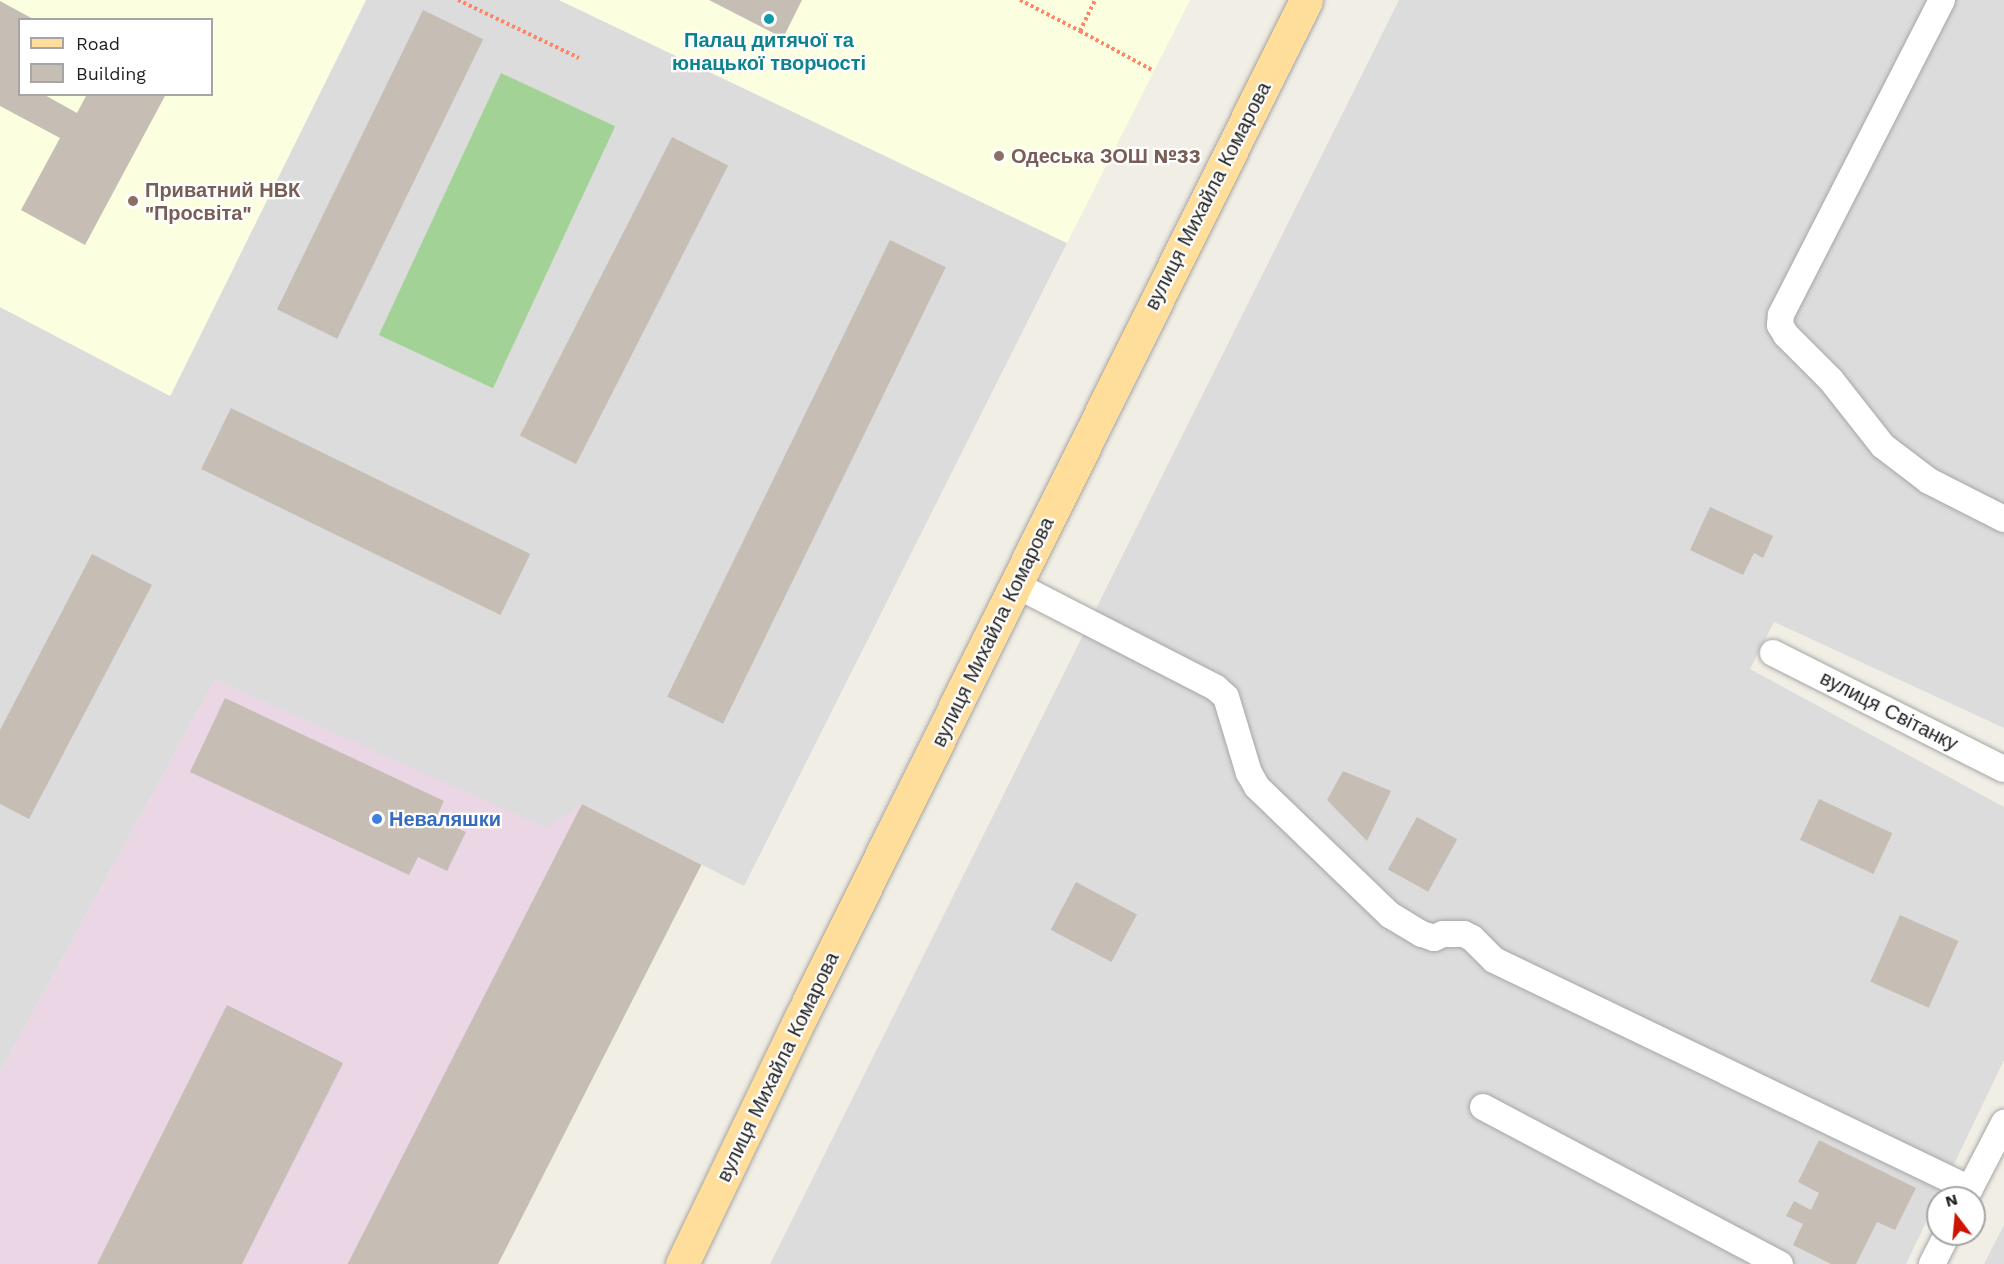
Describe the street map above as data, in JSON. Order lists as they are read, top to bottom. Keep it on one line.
{"streets":{"main road":["вулиця Михайла Комарова"],"street":["вулиця Світанку"]},"places":["Палац дитячої та юнацької творчості","Одеська ЗОШ №33","Приватний НВК \"Просвіта\"","Неваляшки"],"legend":["Road","Building"],"north":"top"}
